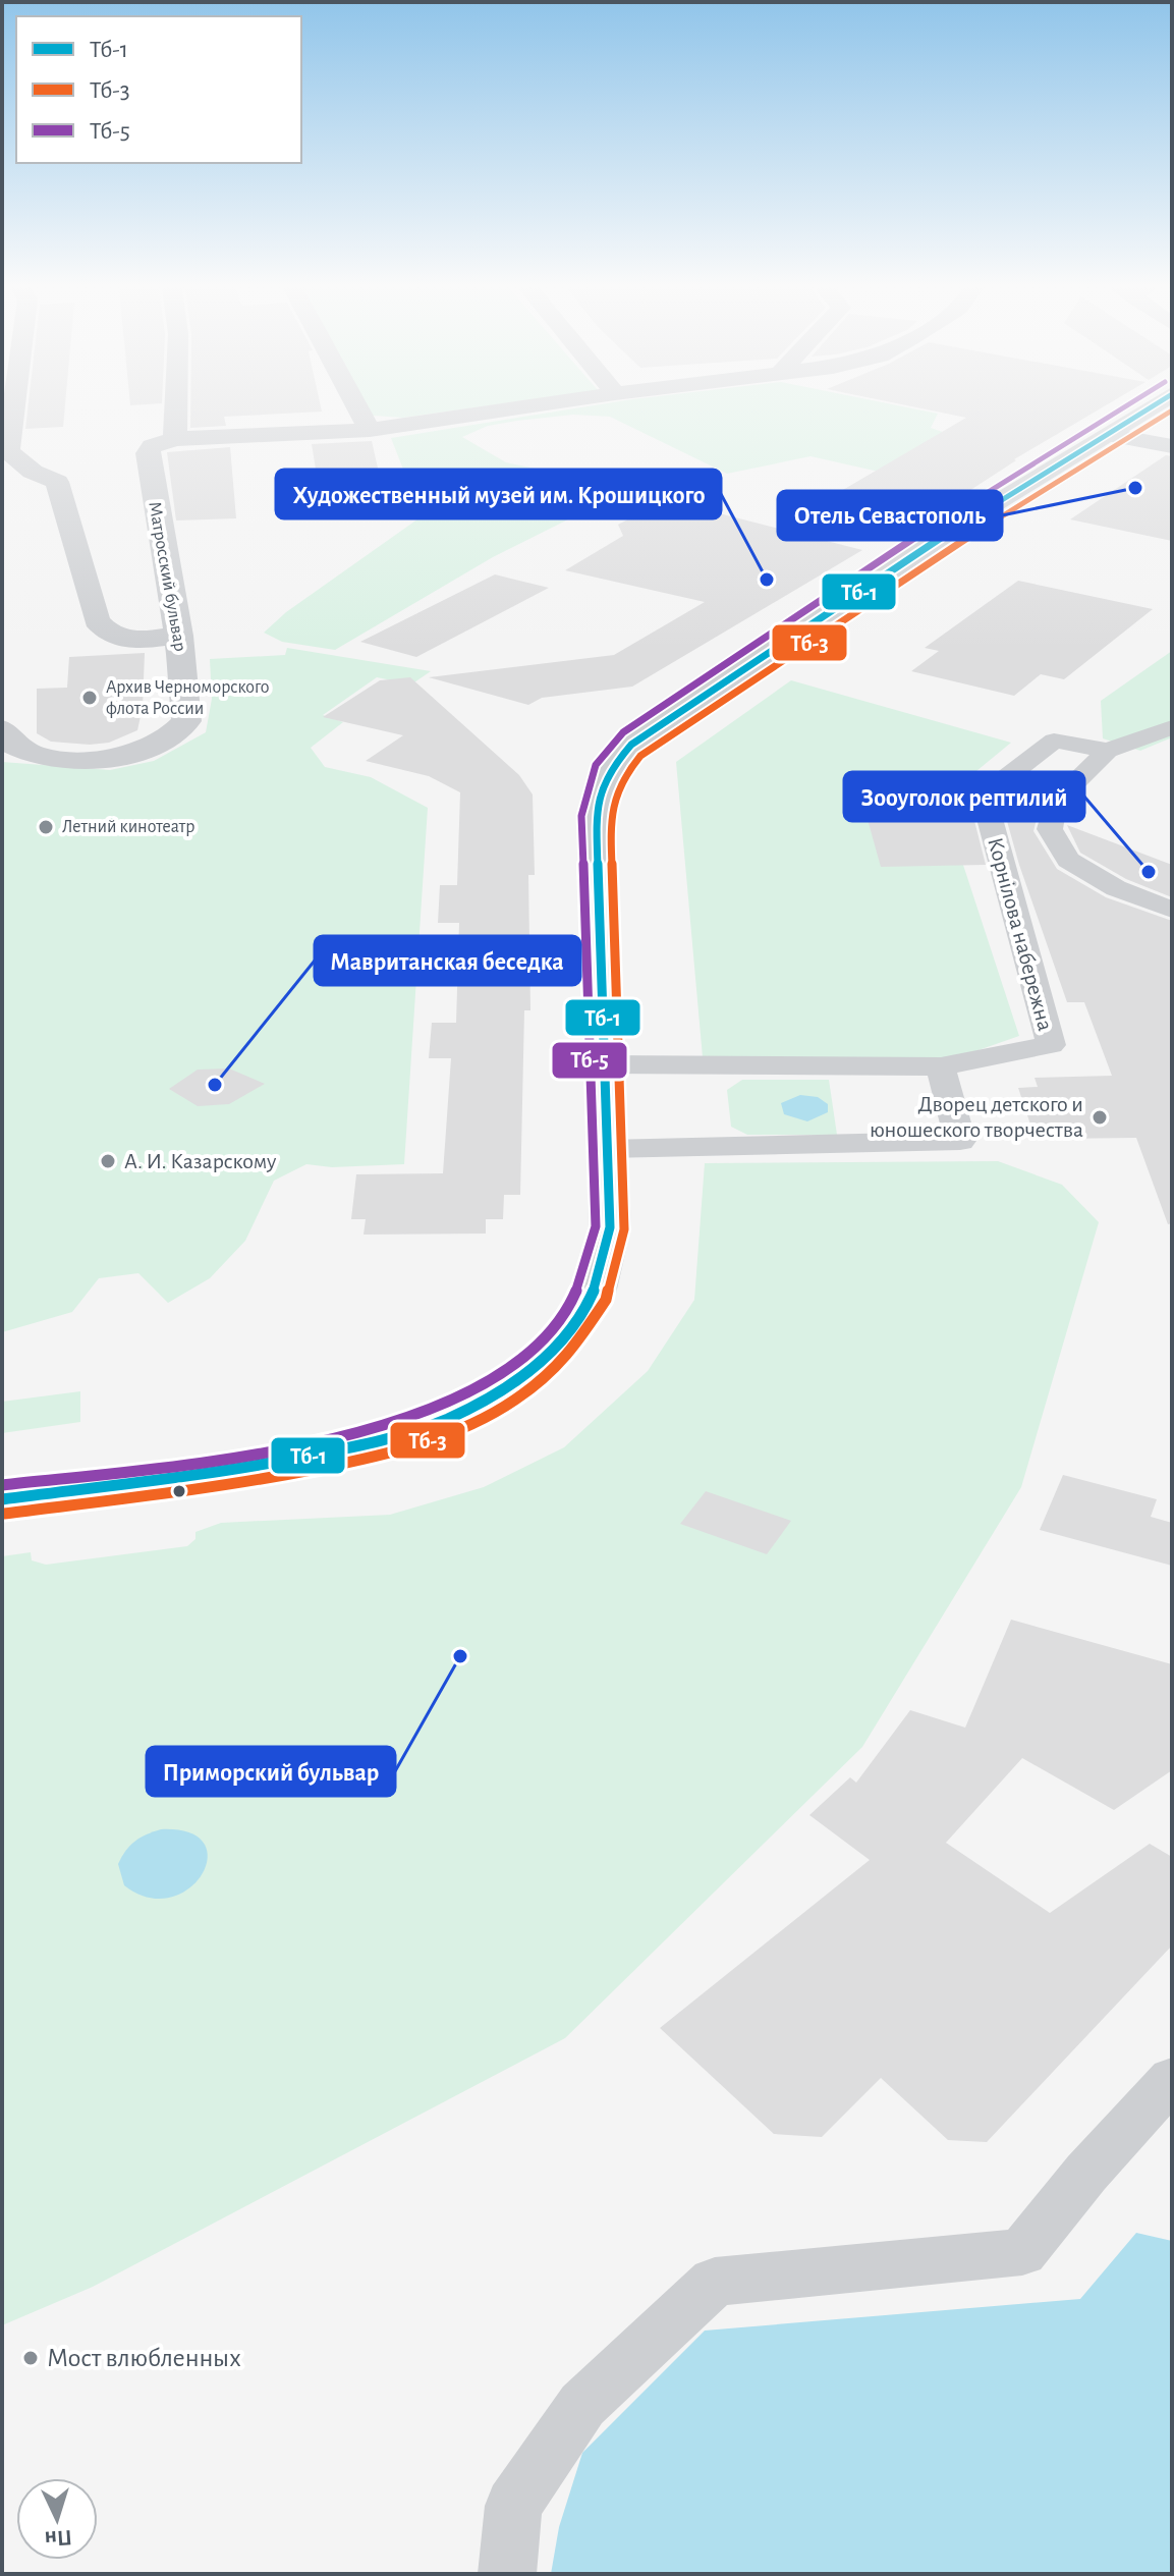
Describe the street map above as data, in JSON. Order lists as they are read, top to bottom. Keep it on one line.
{"streets":{"street":["Матросский бульвар","Корнілова набережна"]},"places":["Отель Севастополь","Художественный музей им. Крошицкого","Архив Черноморского флота России","Летний кинотеатр","Зооуголок рептилий","Мавританская беседка","Дворец детского и юношеского творчества","А. И. Казарскому","Приморский бульвар","Мост влюбленных"],"lines":["transit line Тб-1","transit line Тб-5","transit line Тб-3"],"legend":["Тб-1","Тб-3","Тб-5"],"north":"bottom"}
